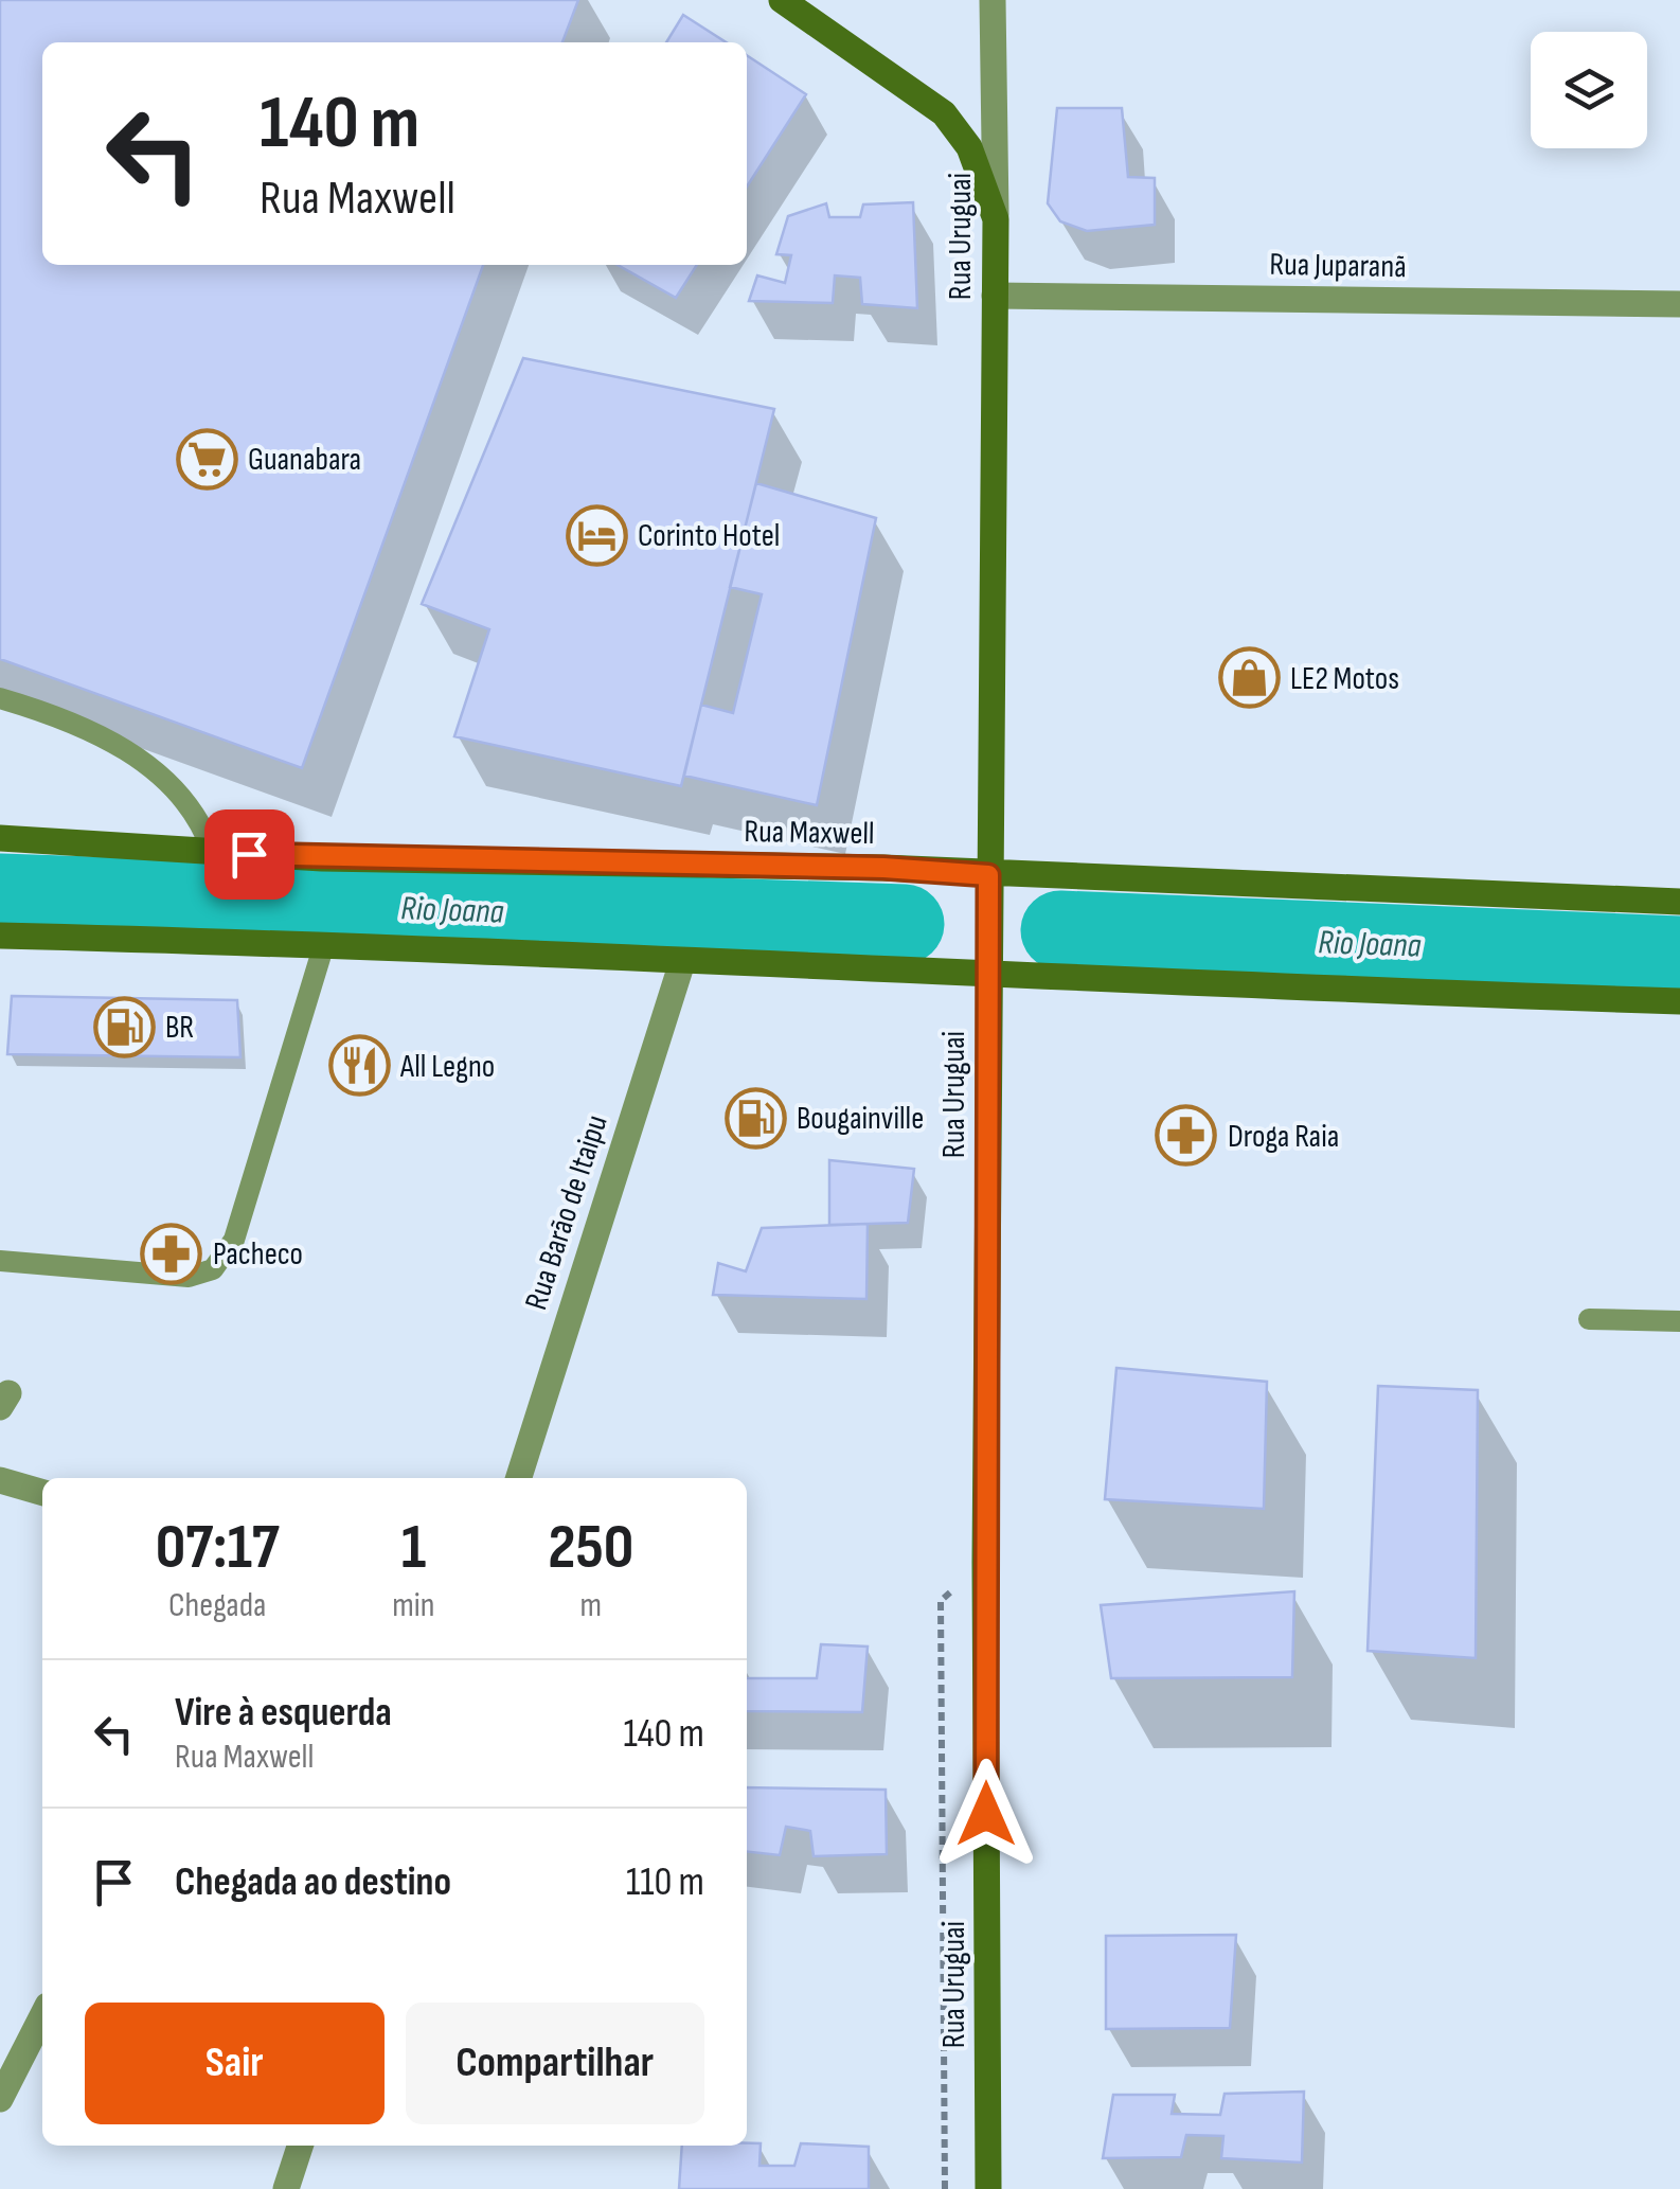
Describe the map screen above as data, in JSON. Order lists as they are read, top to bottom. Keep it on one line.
{"streets":{"main road":["Rua Uruguai","Rua Maxwell"],"street":["Rua Juparanã","Rua Barão de Itaipu"]},"crossings":[["Rua Uruguai","Rua Juparanã"],["Rua Uruguai","Rua Maxwell"]],"water":["Rio Joana"],"places":{"supermarket":["Guanabara"],"hotel":["Corinto Hotel"],"shop":["LE2 Motos"],"fuel station":["BR","Bougainville"],"restaurant":["All Legno"],"pharmacy":["Droga Raia","Pacheco"]},"page":{"turn":["140 m","Rua Maxwell"],"eta":["07:17","Chegada","1","min","250","m"],"list":[{"name":"Vire à esquerda","note":"Rua Maxwell","value":"140 m"},{"name":"Chegada ao destino","value":"110 m"}],"buttons":["Sair","Compartilhar"]}}
